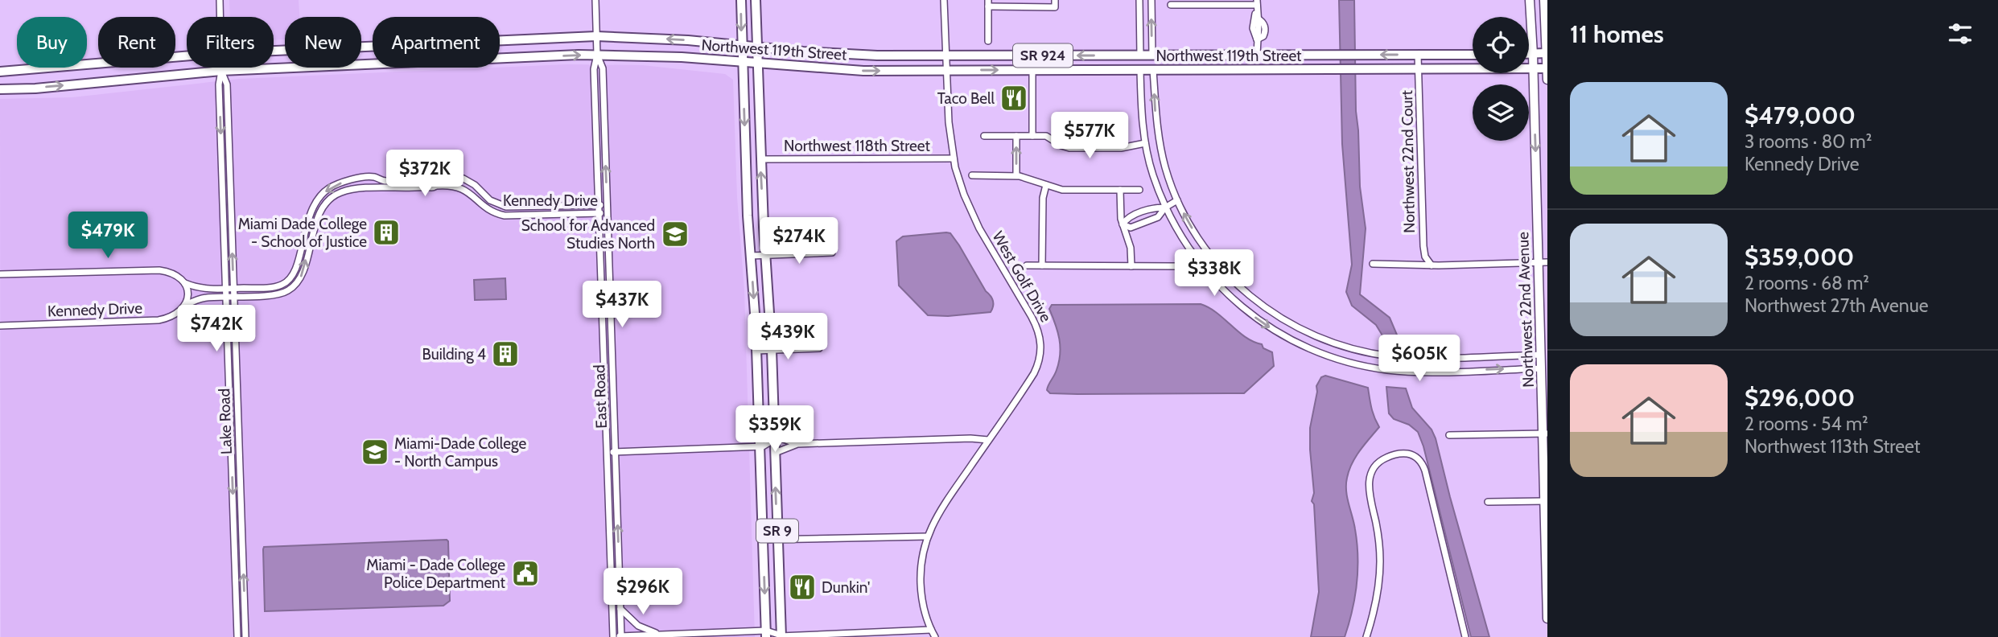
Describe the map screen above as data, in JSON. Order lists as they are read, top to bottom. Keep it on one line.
{"streets":{"main road":["Northwest 119th Street","SR 924","Northwest 22nd Avenue","SR 9"],"street":["Northwest 118th Street","Northwest 22nd Court","Kennedy Drive","West Golf Drive","East Road","Lake Road"]},"crossings":[["Northwest 119th Street","Northwest 22nd Court"],["Northwest 119th Street","West Golf Drive"],["Northwest 119th Street","Northwest 22nd Avenue"],["Northwest 119th Street","East Road"],["Northwest 119th Street","Lake Road"],["Northwest 119th Street","SR 9"],["Northwest 118th Street","West Golf Drive"],["Northwest 118th Street","SR 9"],["Kennedy Drive","East Road"],["Kennedy Drive","Lake Road"]],"places":{"restaurant":["Taco Bell","Dunkin'"],"building":["Miami Dade College - School of Justice","Building 4"],"school or university":["School for Advanced Studies North","Miami-Dade College - North Campus"],"public building":["Miami - Dade College Police Department"]},"page":{"heading":"11 homes","chip":["Buy","Rent","Filters","New","Apartment"],"list":[{"name":"$479,000","note":"3 rooms · 80 m² · Kennedy Drive"},{"name":"$359,000","note":"2 rooms · 68 m² · Northwest 27th Avenue"},{"name":"$296,000","note":"2 rooms · 54 m² · Northwest 113th Street"}],"price":["$577K","$372K","$479K","$274K","$338K","$437K","$742K","$439K","$605K","$359K","$296K"]}}
